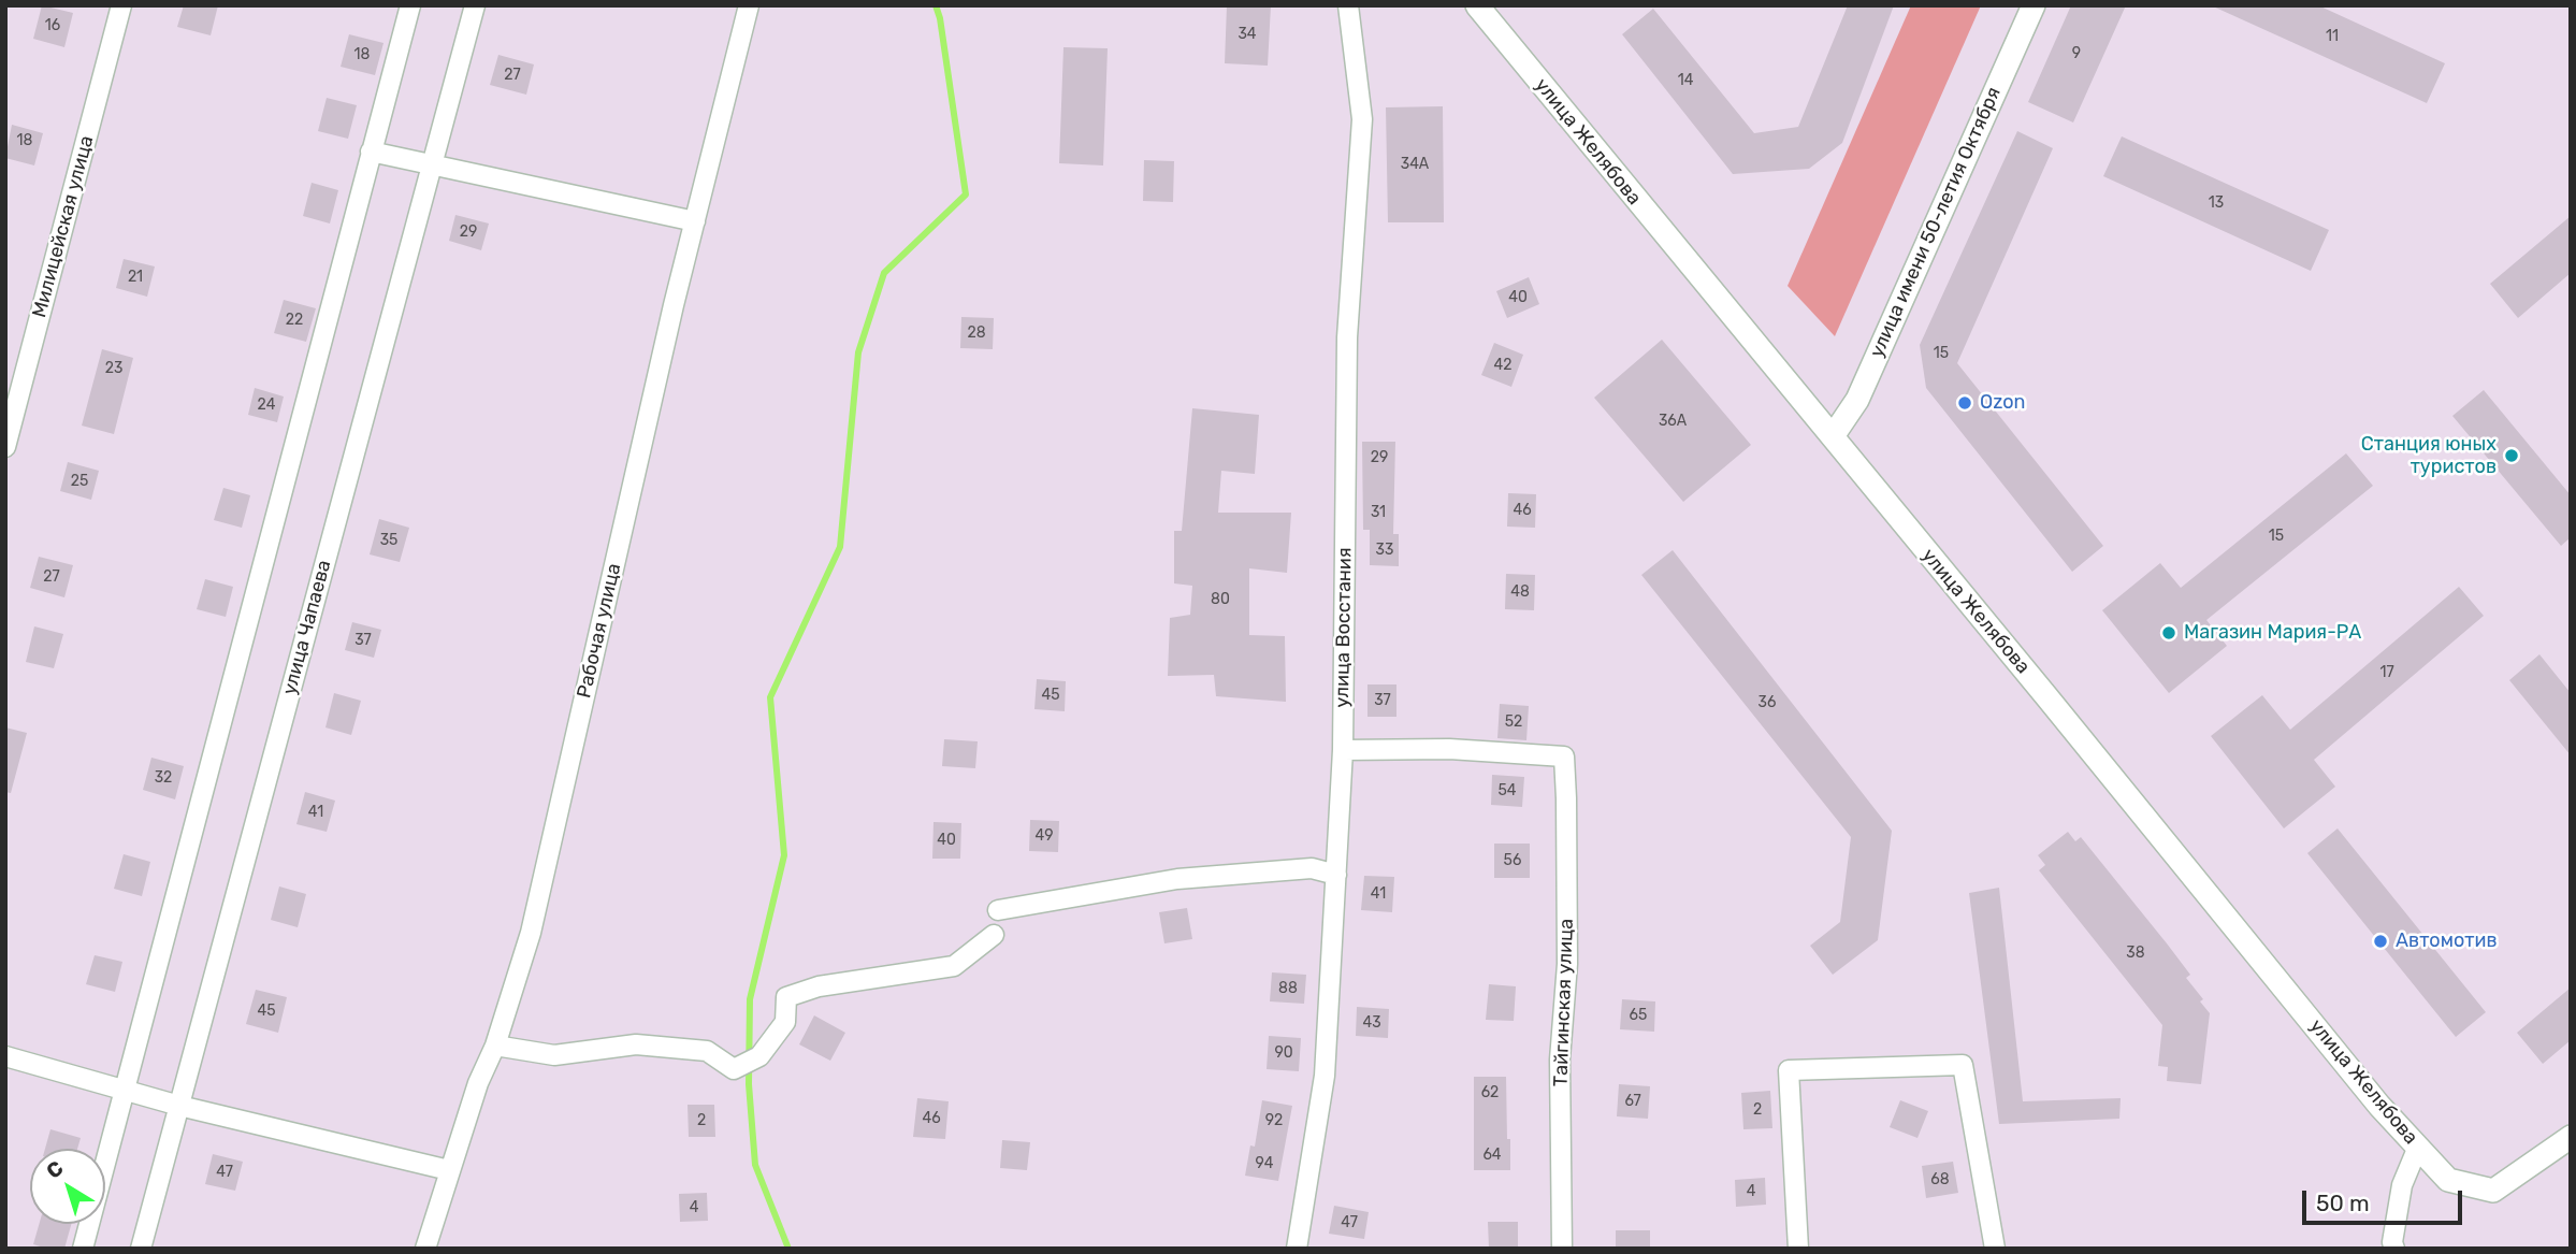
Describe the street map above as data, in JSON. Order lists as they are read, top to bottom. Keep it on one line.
{"streets":{"street":["улица Желябова","улица имени 50-летия Октября","Милицейская улица","улица Чапаева","улица Восстания","Рабочая улица","Тайгинская улица"]},"crossings":[["улица Желябова","улица имени 50-летия Октября"],["улица Восстания","Тайгинская улица"]],"places":["Ozon","Станция юных туристов","Магазин Мария-РА","Автомотив"],"house_numbers":["16","34","11","9","18","27","14","18","34А","13","29","21","40","22","28","15","42","23","24","36А","29","25","46","31","15","35","33","27","48","80","37","17","45","37","36","52","32","54","41","49","40","56","41","38","88","45","65","43","90","62","67","2","46","2","92","64","94","47","68","4","4","47"],"scale_bar":"50 m","north":"top left"}
